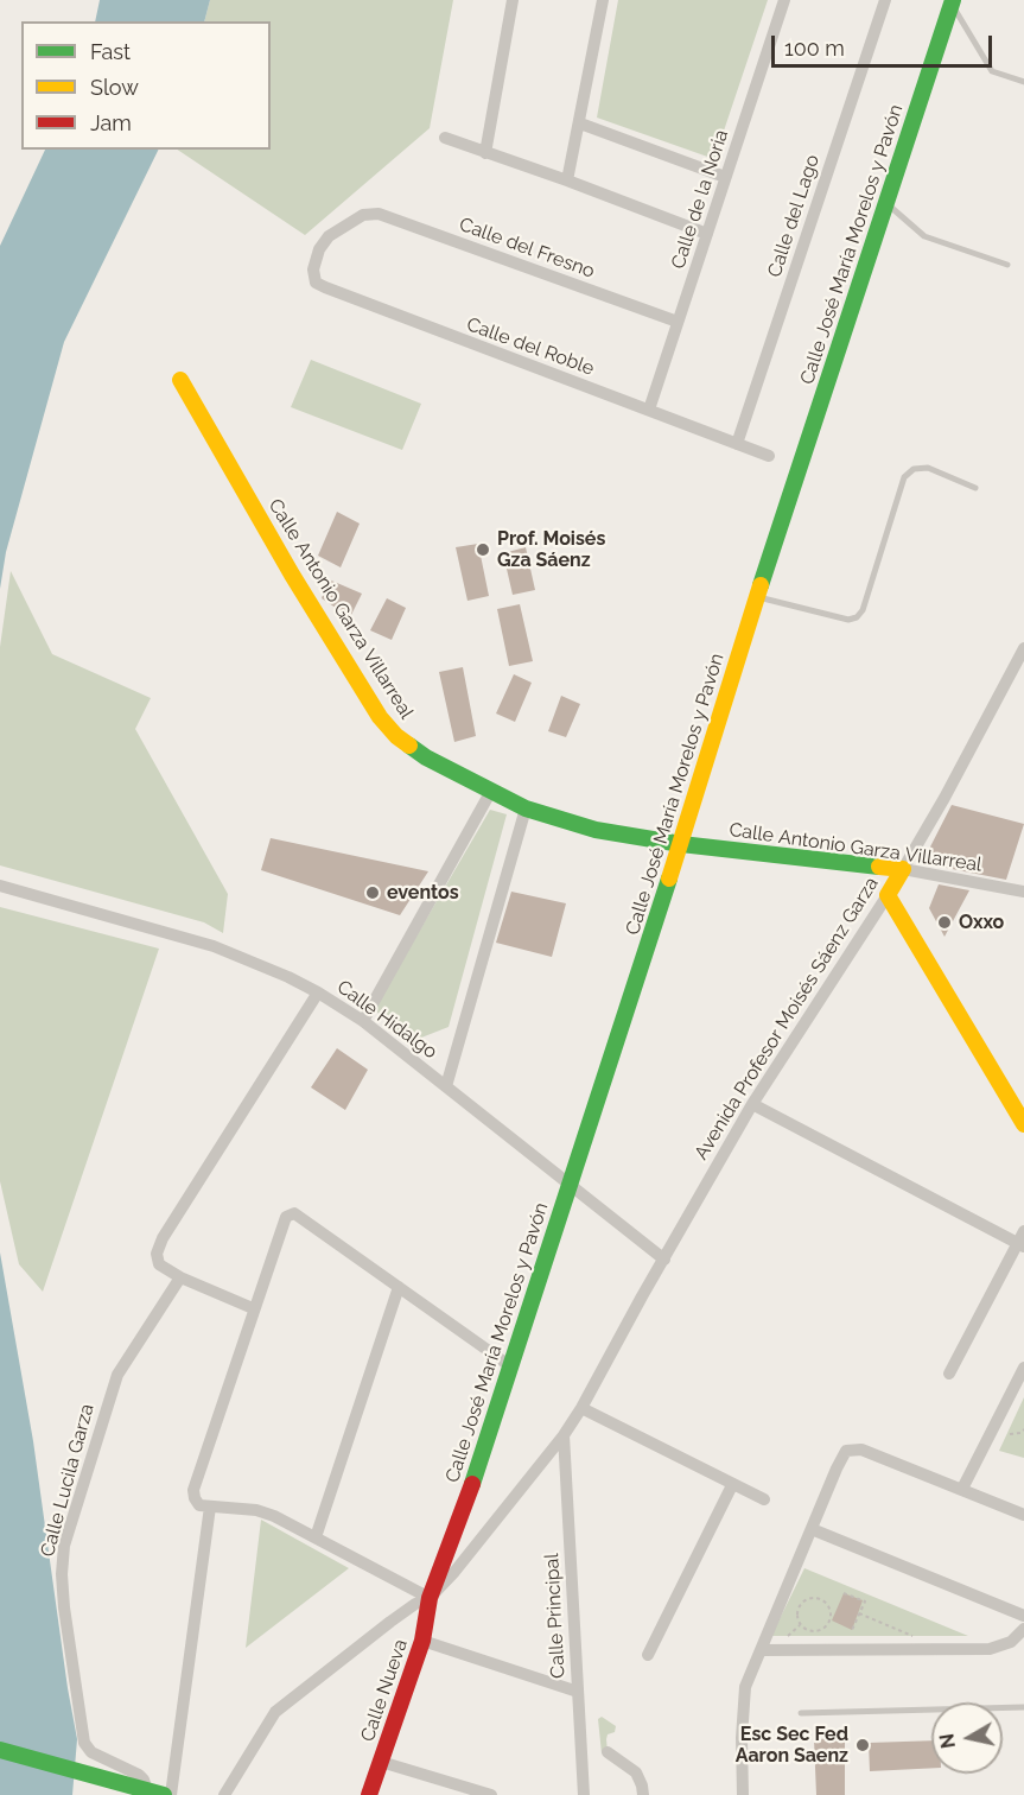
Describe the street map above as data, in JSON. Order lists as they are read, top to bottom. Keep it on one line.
{"streets":{"street":["Calle de la Noria","Calle del Lago","Calle José María Morelos y Pavón","Calle del Fresno","Calle del Roble","Calle Antonio Garza Villarreal","Avenida Profesor Moisés Sáenz Garza","Calle Hidalgo","Calle Lucila Garza","Calle Principal","Calle Nueva"]},"crossings":[["Calle de la Noria","Calle del Fresno"],["Calle de la Noria","Calle del Roble"],["Calle del Lago","Calle del Roble"],["Calle José María Morelos y Pavón","Calle Antonio Garza Villarreal"],["Calle José María Morelos y Pavón","Avenida Profesor Moisés Sáenz Garza"],["Calle José María Morelos y Pavón","Calle Hidalgo"],["Calle José María Morelos y Pavón","Calle Nueva"],["Calle del Fresno","Calle del Roble"],["Calle Antonio Garza Villarreal","Avenida Profesor Moisés Sáenz Garza"],["Avenida Profesor Moisés Sáenz Garza","Calle Hidalgo"],["Avenida Profesor Moisés Sáenz Garza","Calle Principal"],["Avenida Profesor Moisés Sáenz Garza","Calle Nueva"]],"places":["Prof. Moisés Gza Sáenz","eventos","Oxxo","Esc Sec Fed Aaron Saenz"],"legend":["Fast","Slow","Jam"],"scale_bar":"100 m","north":"left"}
